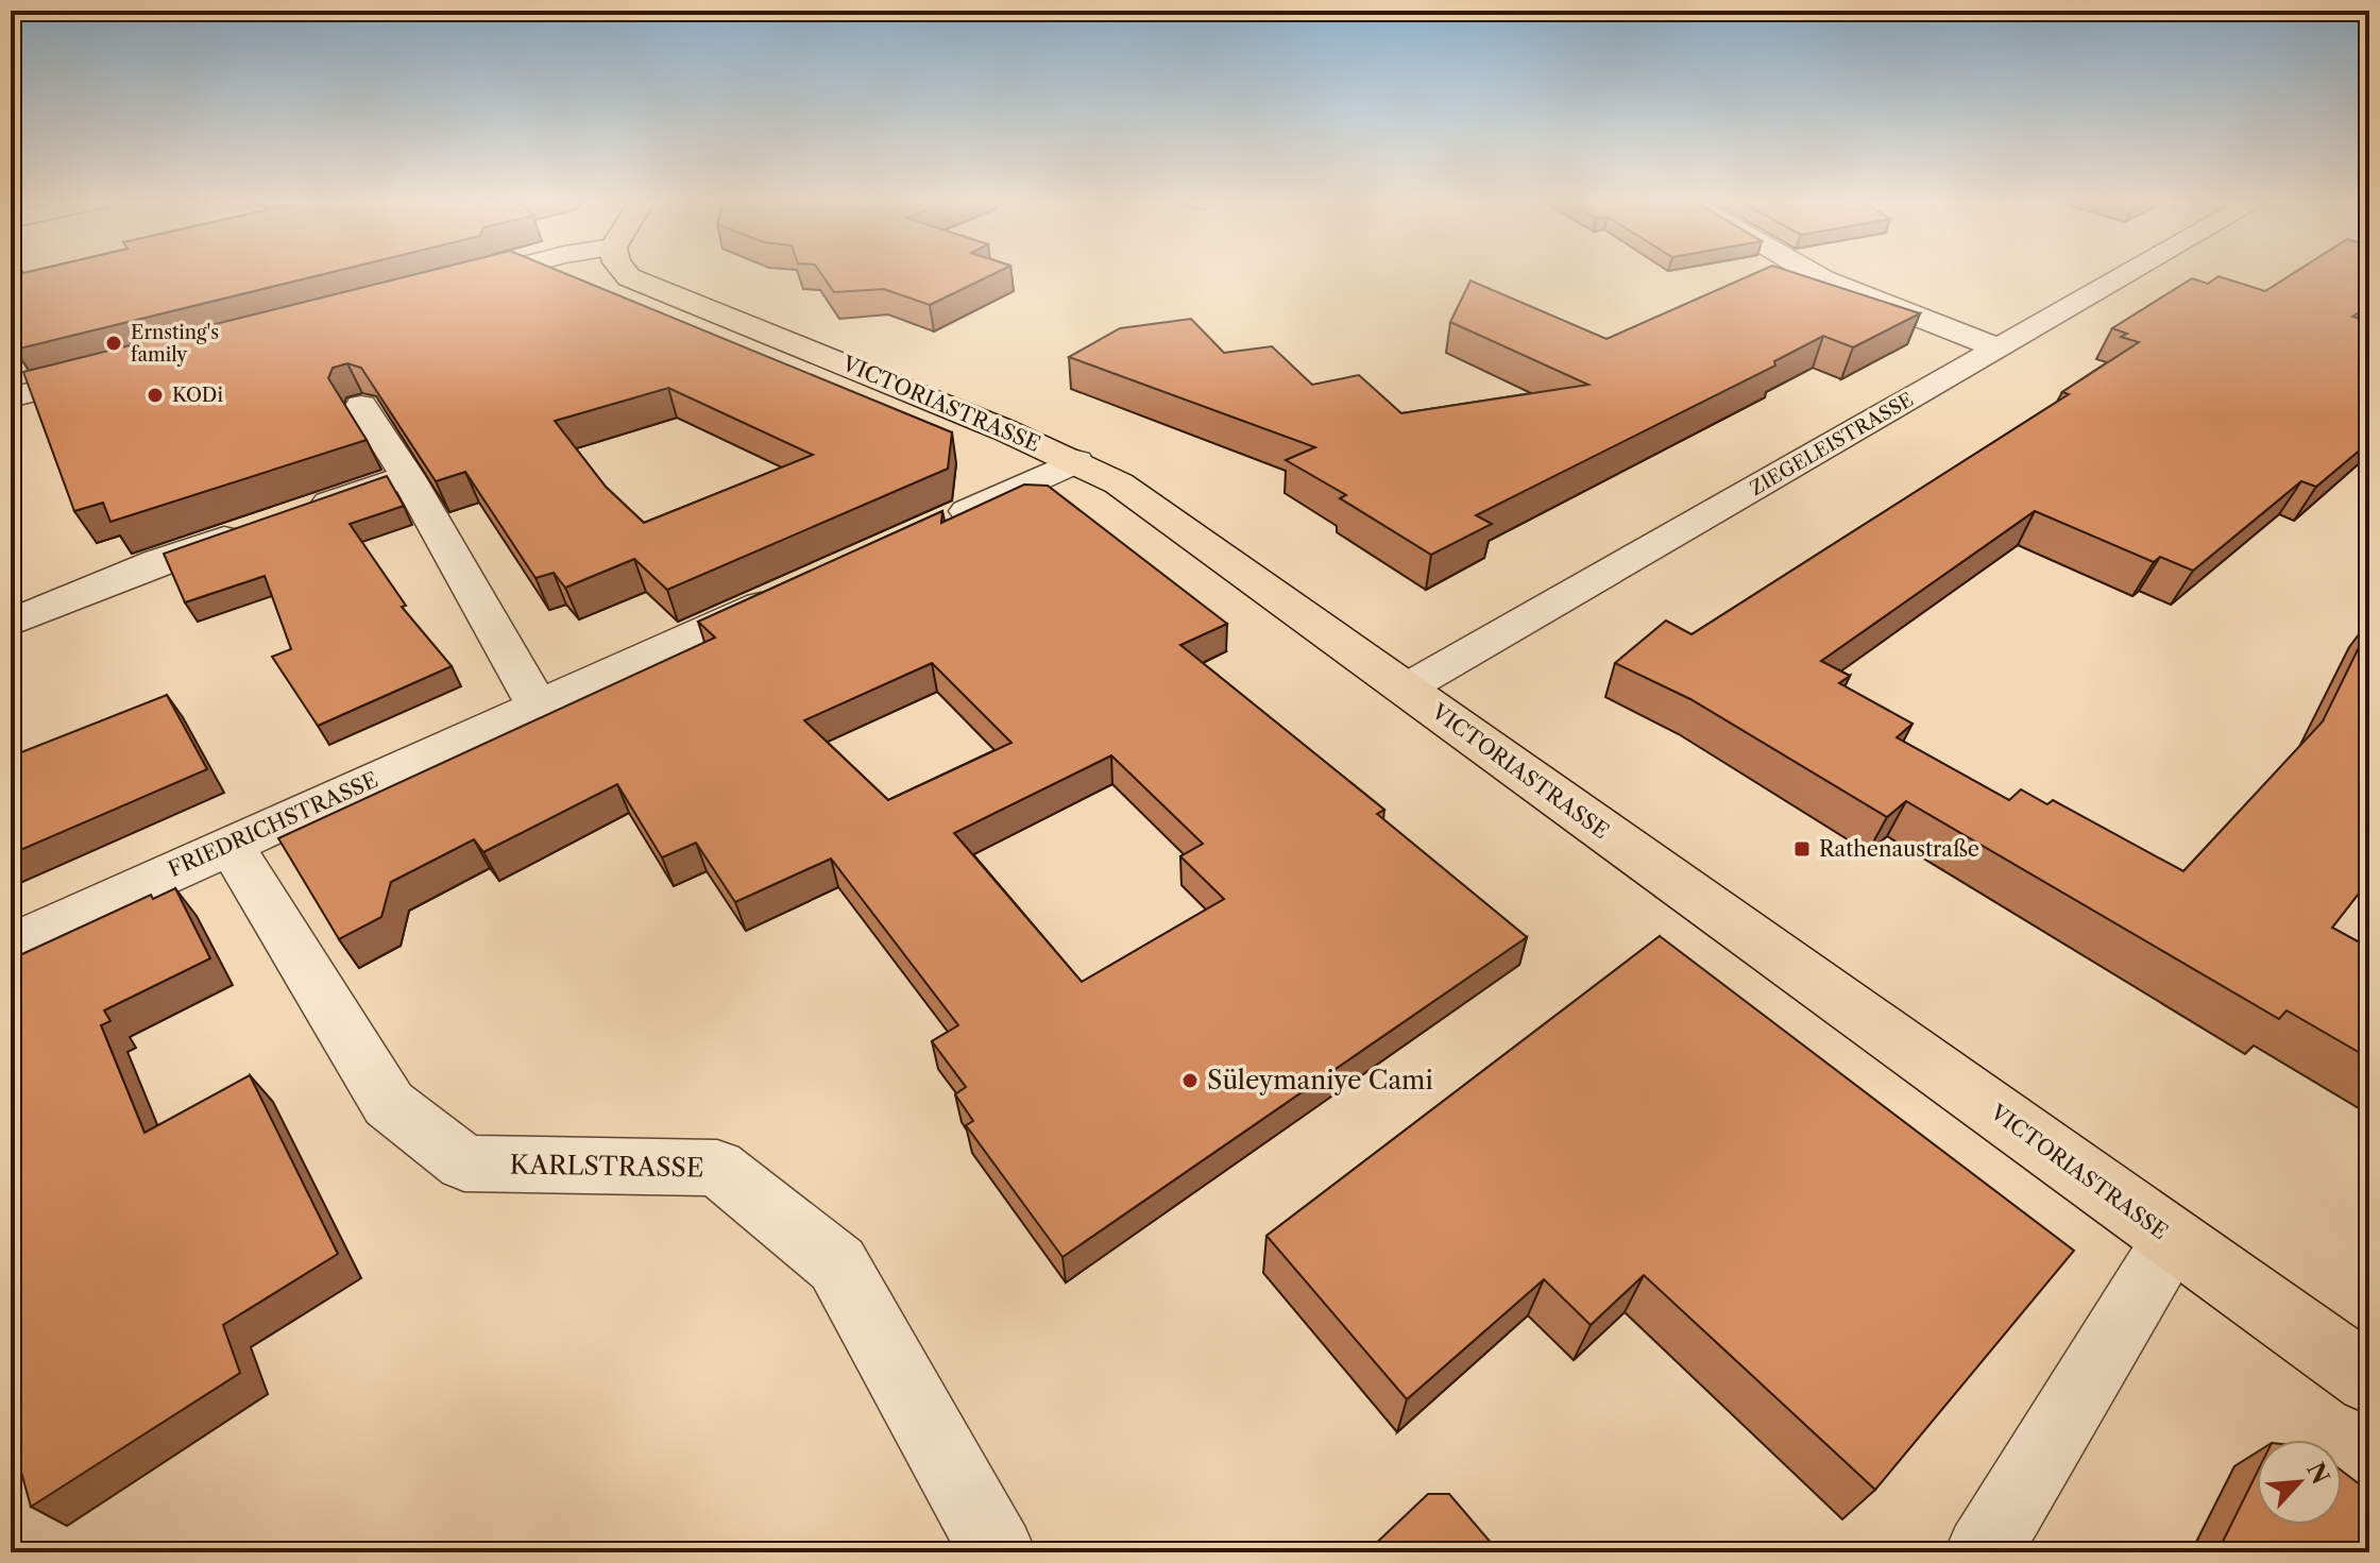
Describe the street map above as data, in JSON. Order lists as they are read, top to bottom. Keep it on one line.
{"streets":{"main road":["VICTORIASTRASSE"],"street":["ZIEGELEISTRASSE","FRIEDRICHSTRASSE","KARLSTRASSE"]},"crossings":[["VICTORIASTRASSE","ZIEGELEISTRASSE"],["FRIEDRICHSTRASSE","KARLSTRASSE"]],"places":{"other":["Ernsting's family","KODi","Süleymaniye Cami"],"transit":["Rathenaustraße"]},"north":"top right"}
